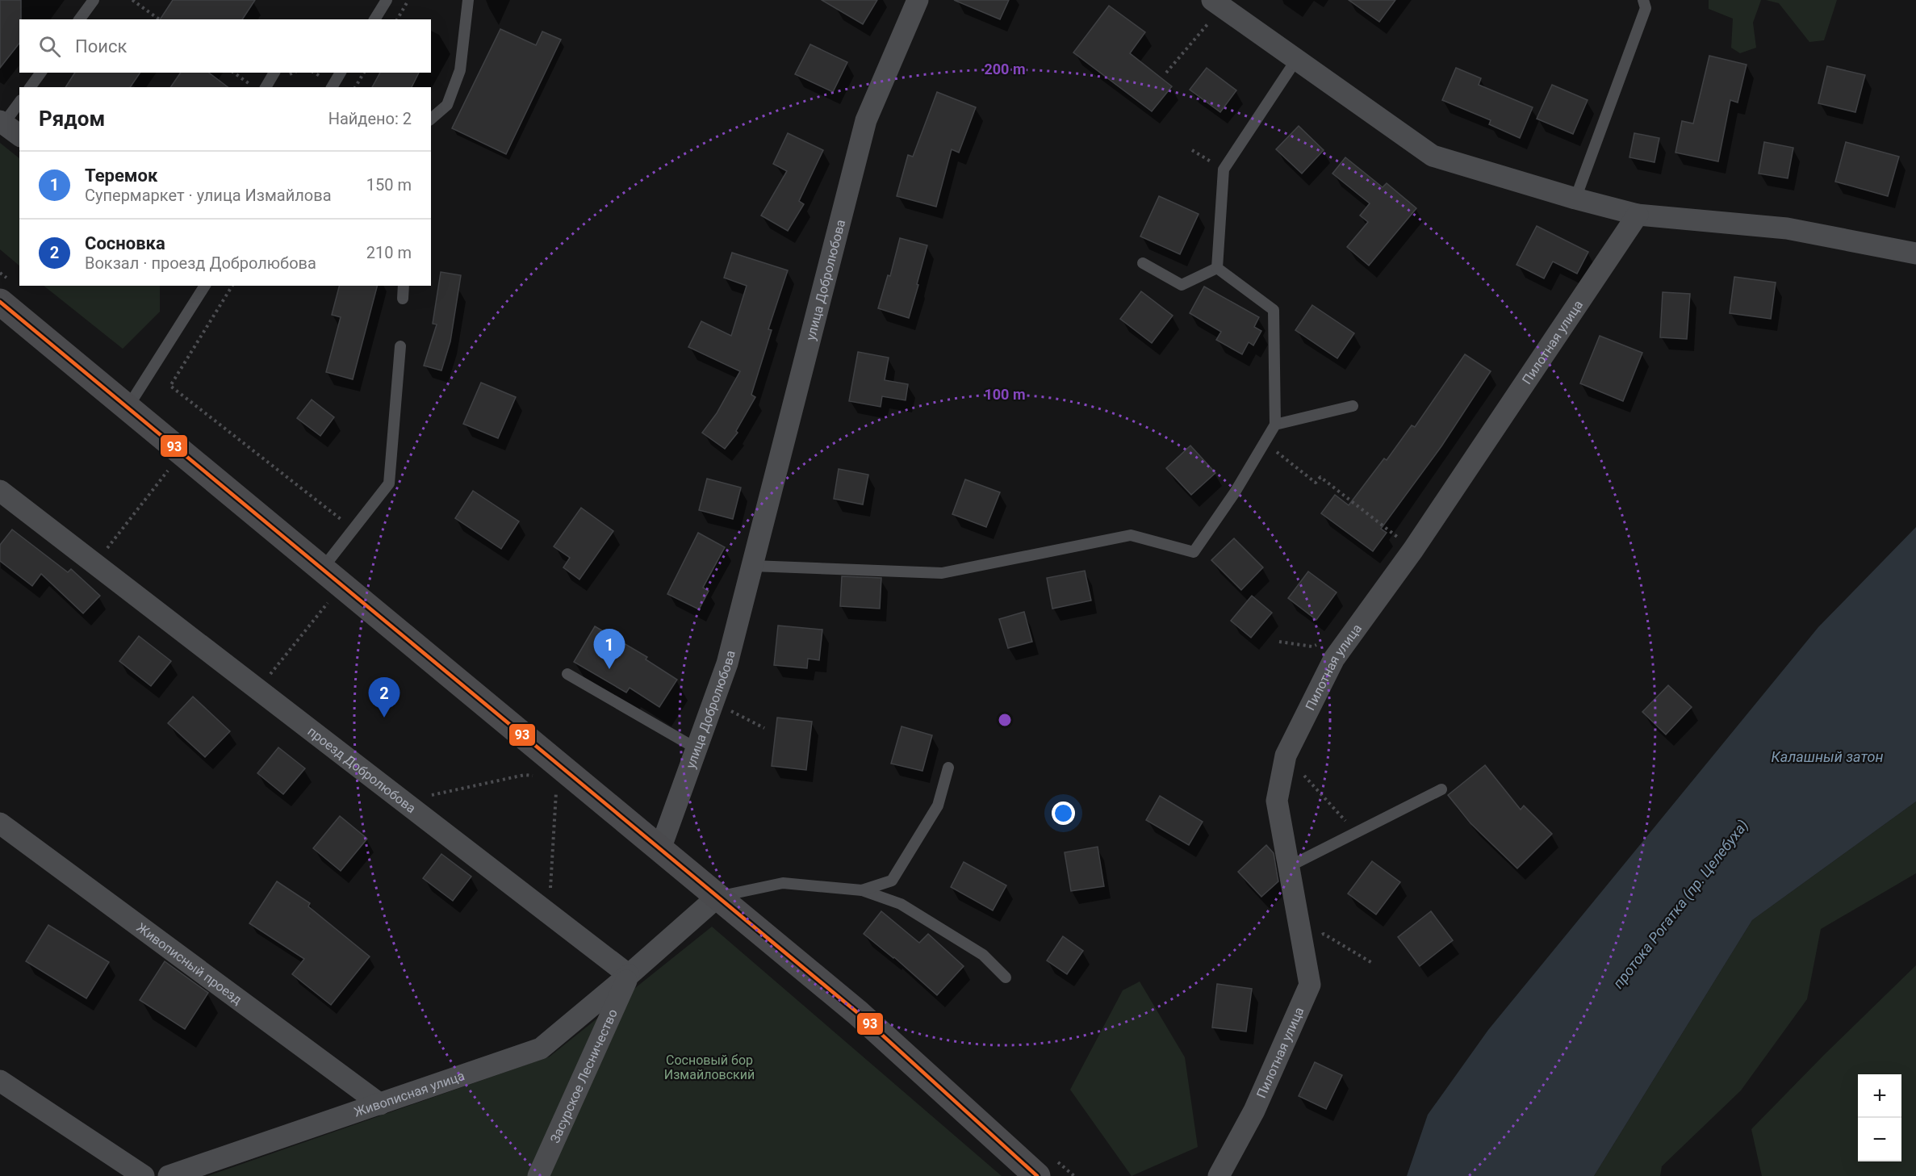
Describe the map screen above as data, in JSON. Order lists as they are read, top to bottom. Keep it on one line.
{"streets":{"street":["улица Добролюбова","Пилотная улица","проезд Добролюбова","Живописный проезд","Засурское Лесничество","Живописная улица"]},"crossings":[["проезд Добролюбова","Засурское Лесничество"],["проезд Добролюбова","Живописная улица"],["Живописный проезд","Живописная улица"],["Засурское Лесничество","Живописная улица"]],"water":["Калашный затон","протока Рогатка (пр. Целебуха)"],"parks":["Сосновый бор Измайловский"],"lines":["transit line 93"],"page":{"search":"Поиск","heading":["Рядом","Найдено: 2"],"list":[{"mark":"1","name":"Теремок","note":"Супермаркет · улица Измайлова","value":"150 m"},{"mark":"2","name":"Сосновка","note":"Вокзал · проезд Добролюбова","value":"210 m"}],"pins":["1","2"],"map_buttons":["+","−"]},"rings":["200 m","100 m"]}
